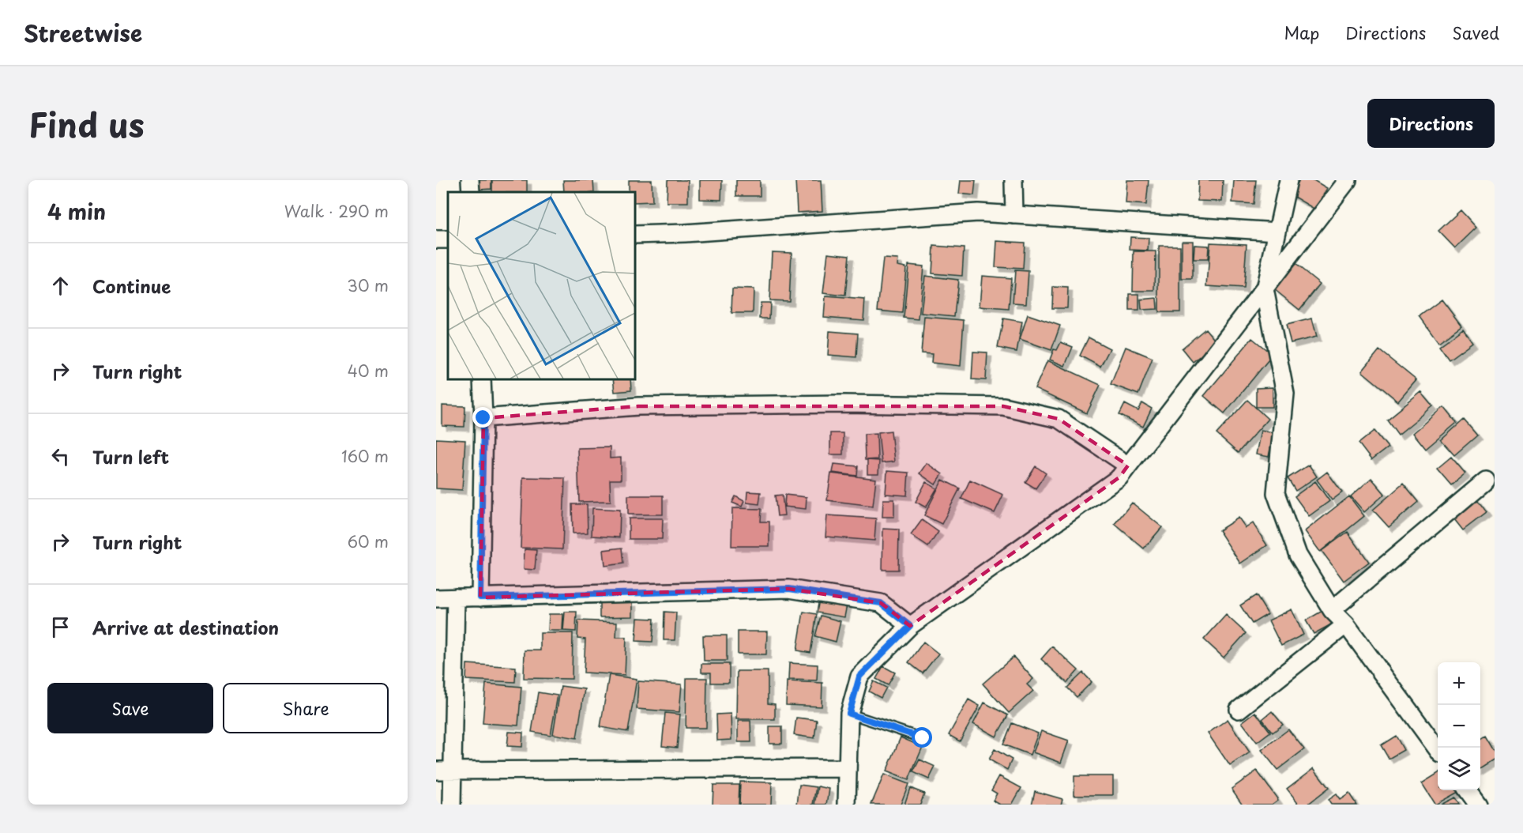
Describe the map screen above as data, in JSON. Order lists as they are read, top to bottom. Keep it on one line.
{"page":{"header":"Streetwise","nav":["Map","Directions","Saved"],"title":"Find us","buttons":["Directions",["Save","Share"]],"heading":["4 min","Walk · 290 m"],"list":[["Continue","30 m"],["Turn right","40 m"],["Turn left","160 m"],["Turn right","60 m"],"Arrive at destination"],"map_buttons":["+","−"]}}
